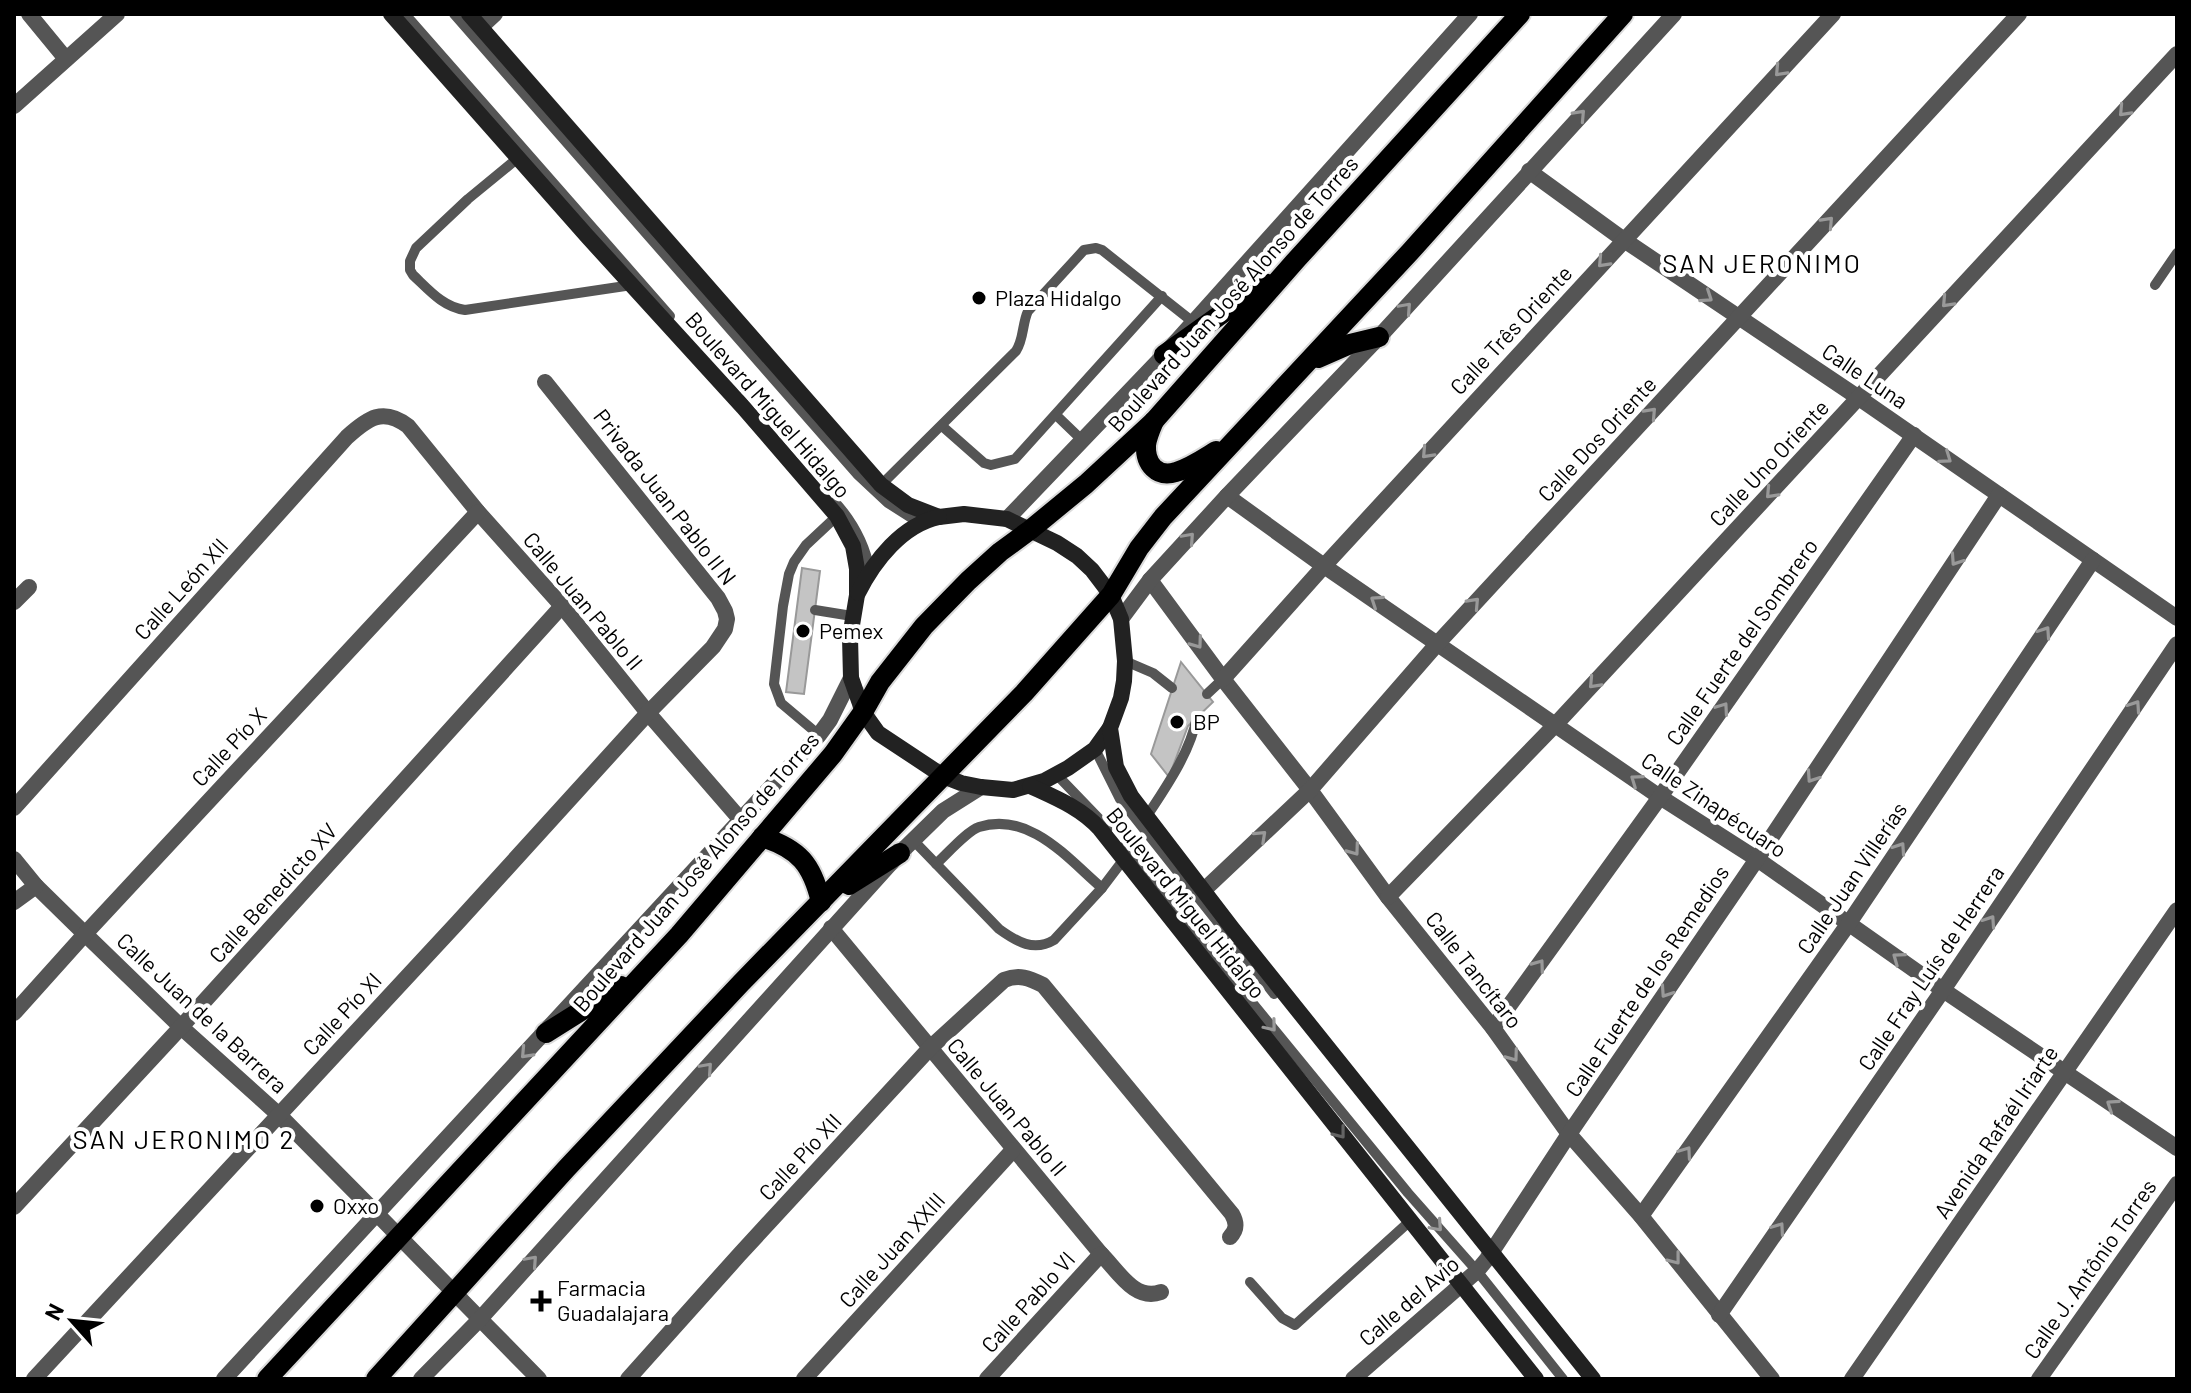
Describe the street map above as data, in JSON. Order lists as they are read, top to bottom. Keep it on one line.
{"streets":{"main road":["Boulevard Juan José Alonso de Torres","Boulevard Miguel Hidalgo"],"street":["Calle Três Oriente","Calle Luna","Calle Dos Oriente","Calle Uno Oriente","Privada Juan Pablo II N","Calle León XII","Calle Juan Pablo II","Calle Fuerte del Sombrero","Calle Pío X","Calle Zinapécuaro","Calle Juan Villerías","Calle Benedicto XV","Calle Fray Luís de Herrera","Calle Tancítaro","Calle Fuerte de los Remedios","Calle Juan de la Barrera","Calle Pío XI","Avenida Rafaél Iriarte","Calle Pío XII","Calle Juan XXIII","Calle J. Antônio Torres","Calle del Avío","Calle Pablo VI"]},"crossings":[["Boulevard Juan José Alonso de Torres","Boulevard Miguel Hidalgo"],["Boulevard Juan José Alonso de Torres","Calle Juan Pablo II"],["Boulevard Juan José Alonso de Torres","Calle Juan de la Barrera"],["Calle Três Oriente","Calle Luna"],["Calle Três Oriente","Calle Zinapécuaro"],["Calle Três Oriente","Calle Tancítaro"],["Calle Luna","Calle Dos Oriente"],["Calle Luna","Calle Uno Oriente"],["Calle Luna","Calle Fuerte del Sombrero"],["Calle Luna","Calle Juan Villerías"],["Calle Luna","Calle Fuerte de los Remedios"],["Boulevard Miguel Hidalgo","Calle Dos Oriente"],["Boulevard Miguel Hidalgo","Calle Fuerte de los Remedios"],["Boulevard Miguel Hidalgo","Calle del Avío"],["Calle Dos Oriente","Calle Zinapécuaro"],["Calle Dos Oriente","Calle Tancítaro"],["Calle Uno Oriente","Calle Zinapécuaro"],["Calle Uno Oriente","Calle Tancítaro"],["Privada Juan Pablo II N","Calle Juan Pablo II"],["Privada Juan Pablo II N","Calle Pío XI"],["Calle León XII","Calle Juan Pablo II"],["Calle Juan Pablo II","Calle Pío X"],["Calle Juan Pablo II","Calle Benedicto XV"],["Calle Juan Pablo II","Calle Pío XI"],["Calle Juan Pablo II","Calle Pío XII"],["Calle Juan Pablo II","Calle Juan XXIII"],["Calle Juan Pablo II","Calle Pablo VI"],["Calle Fuerte del Sombrero","Calle Zinapécuaro"],["Calle Fuerte del Sombrero","Calle Tancítaro"],["Calle Pío X","Calle Juan de la Barrera"],["Calle Zinapécuaro","Calle Juan Villerías"],["Calle Zinapécuaro","Calle Fray Luís de Herrera"],["Calle Zinapécuaro","Calle Fuerte de los Remedios"],["Calle Zinapécuaro","Avenida Rafaél Iriarte"],["Calle Juan Villerías","Calle Tancítaro"],["Calle Benedicto XV","Calle Juan de la Barrera"],["Calle Fray Luís de Herrera","Calle Tancítaro"],["Calle Tancítaro","Calle Fuerte de los Remedios"],["Calle Fuerte de los Remedios","Calle del Avío"],["Calle Juan de la Barrera","Calle Pío XI"]],"one_way":["Calle Dos Oriente","Calle Uno Oriente","Calle Fuerte del Sombrero","Calle Zinapécuaro","Calle Juan Villerías","Calle Fray Luís de Herrera","Calle Tancítaro","Calle Fuerte de los Remedios"],"districts":["SAN JERONIMO","SAN JERONIMO 2"],"places":{"other":["Plaza Hidalgo","Pemex","BP","Oxxo"],"health":["Farmacia Guadalajara"]},"north":"top left"}
